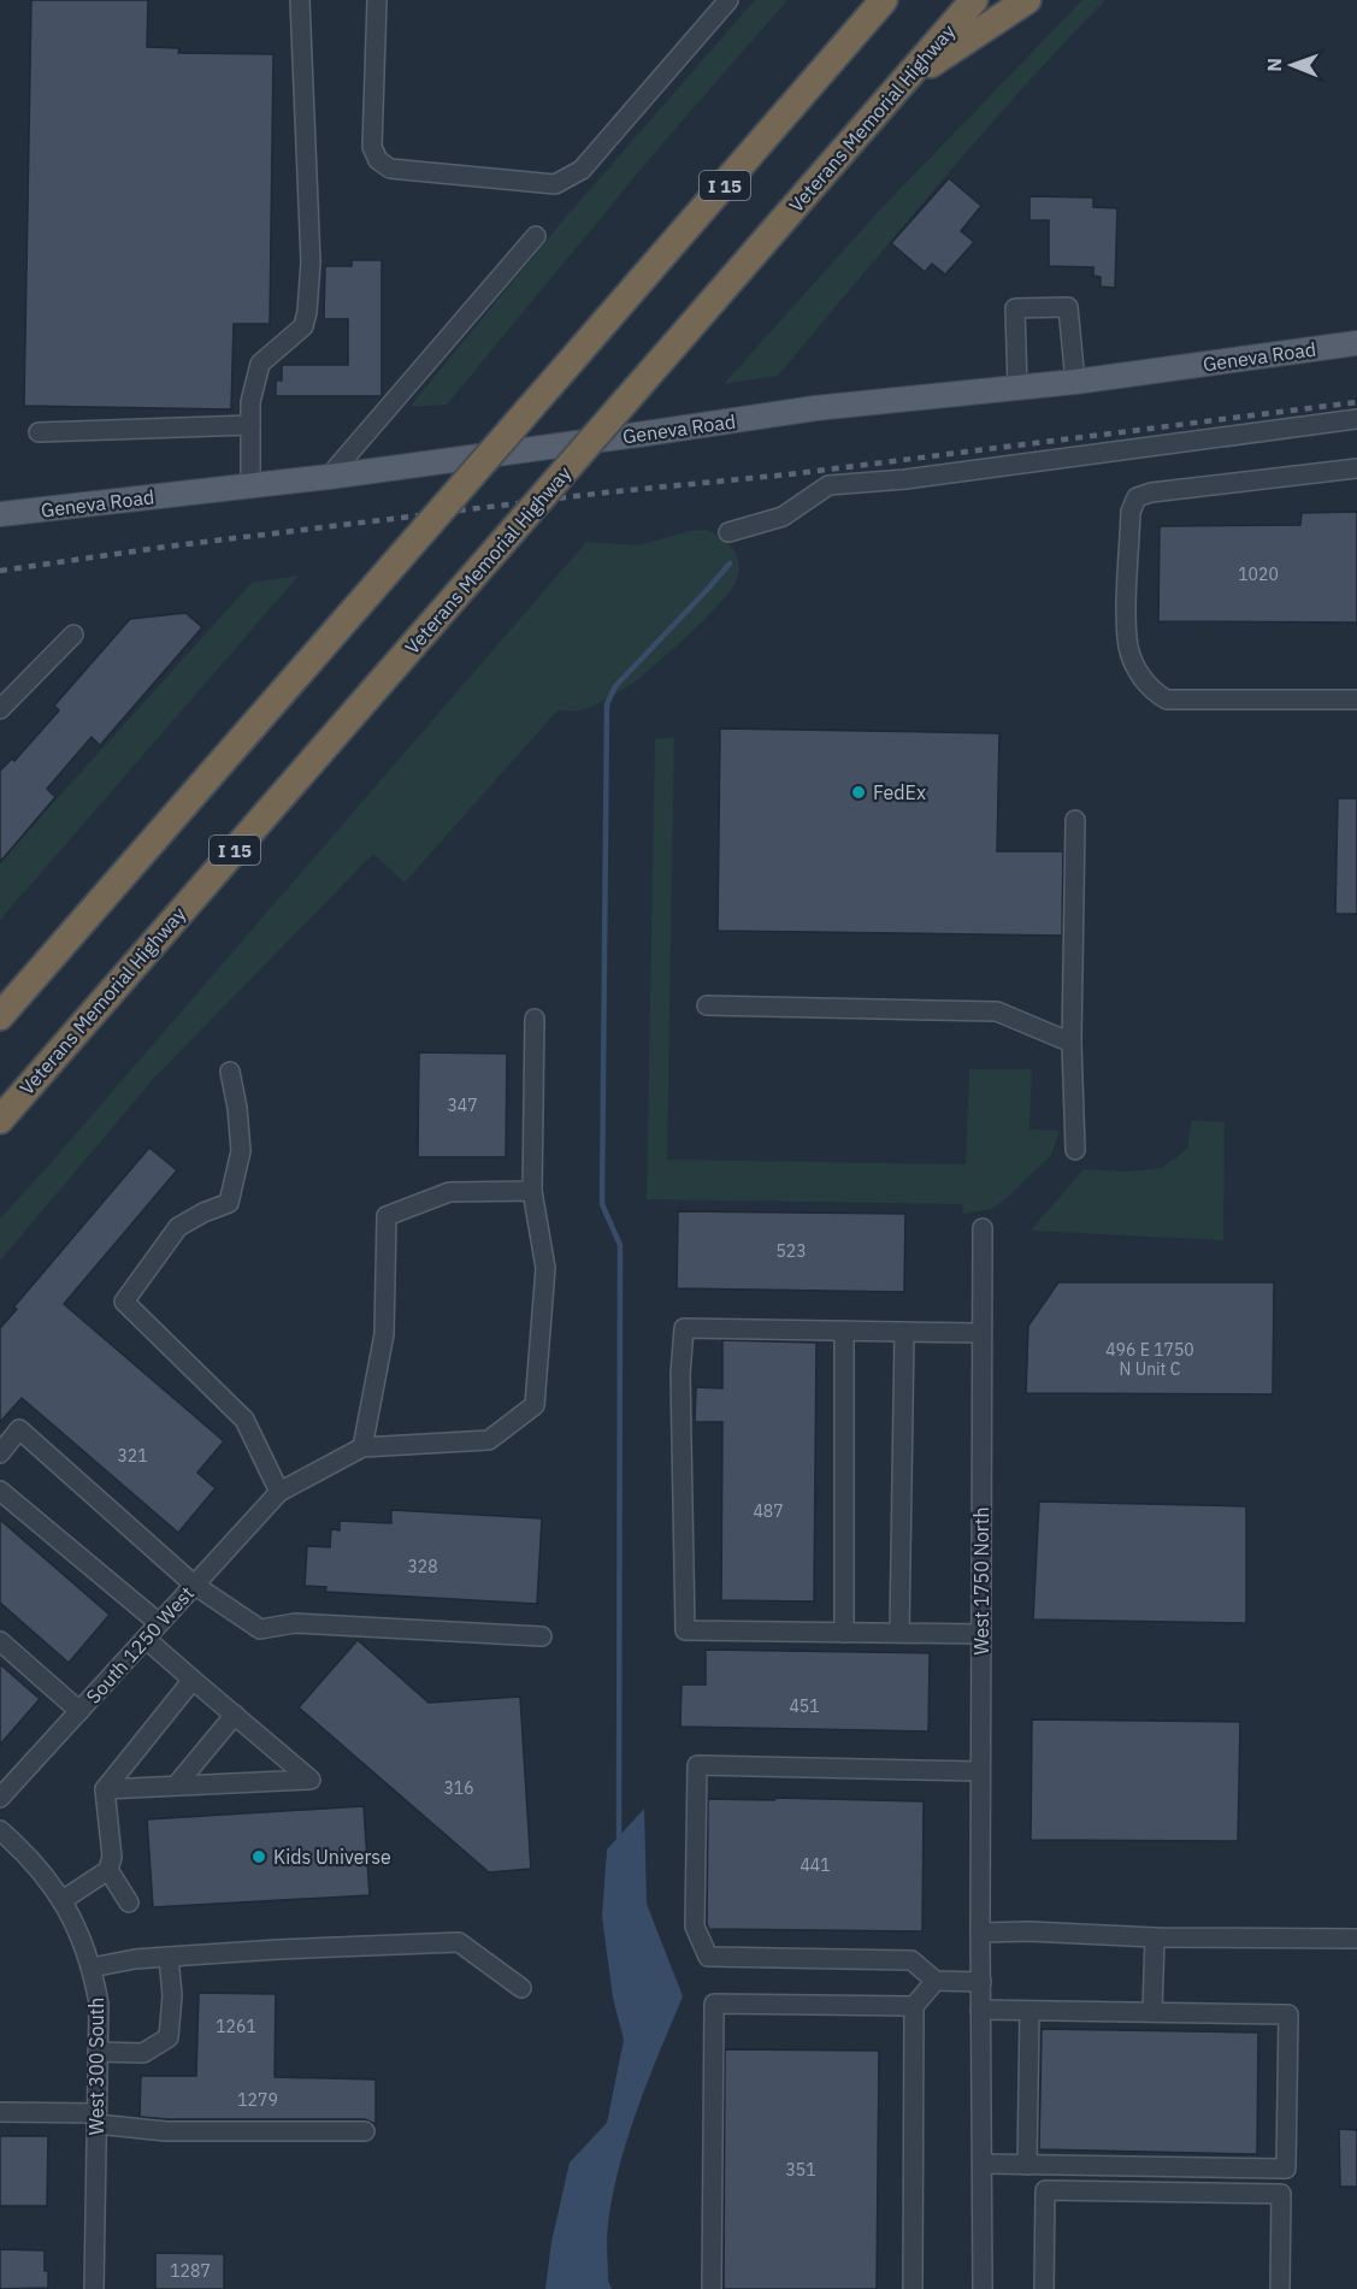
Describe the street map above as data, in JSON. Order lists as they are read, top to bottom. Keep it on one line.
{"streets":{"highway":["Veterans Memorial Highway","I 15"],"main road":["Geneva Road"],"street":["West 1750 North","South 1250 West","West 300 South"]},"places":["FedEx","Kids Universe"],"house_numbers":["1020","347","523","496 E 1750 N Unit C","321","487","328","451","316","441","1261","1279","351","1287"],"north":"left"}
